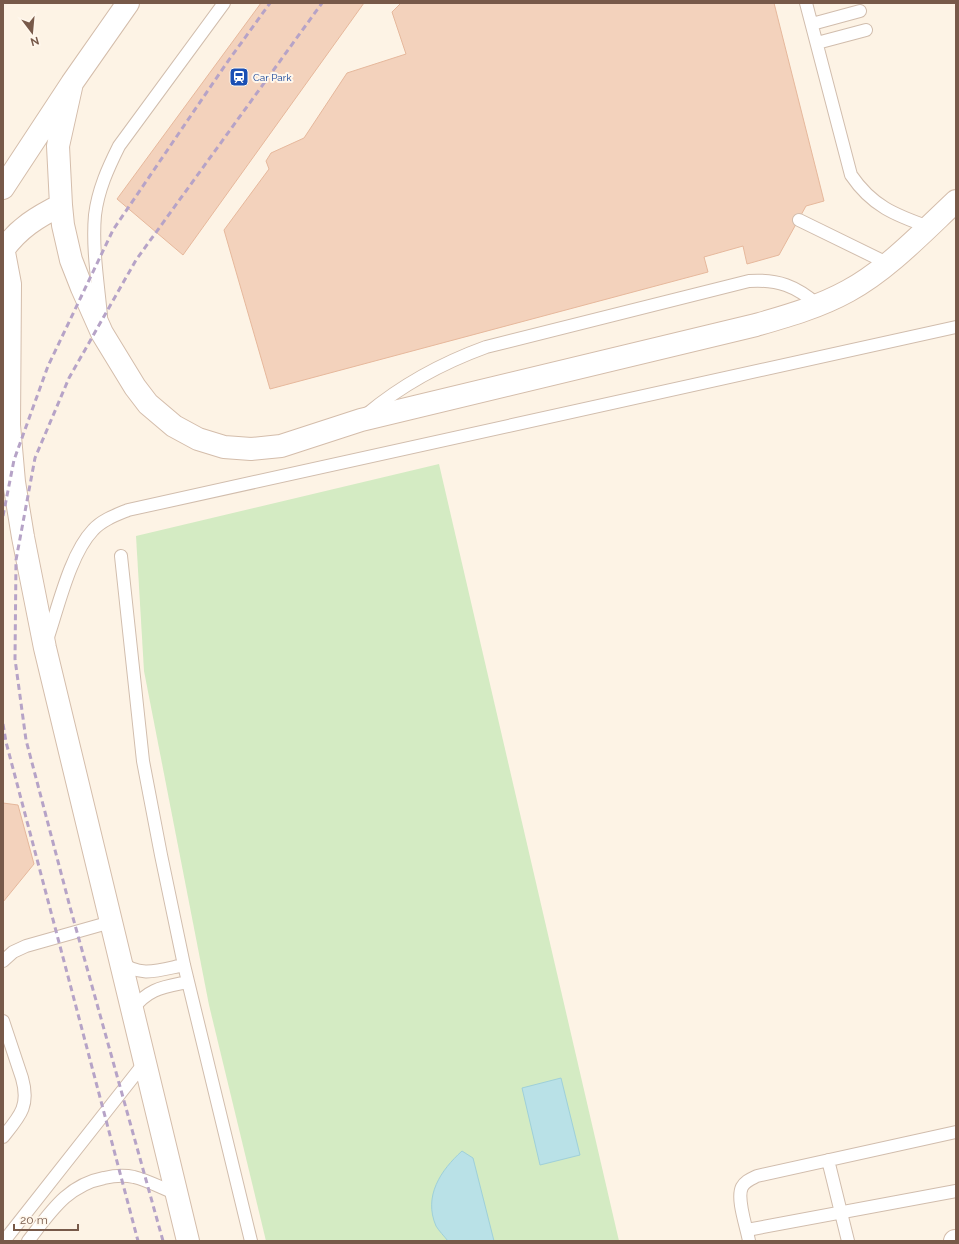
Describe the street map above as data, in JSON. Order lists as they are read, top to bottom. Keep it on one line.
{"places":{"station":["Car Park"]},"scale_bar":"20 m","north":"bottom"}
